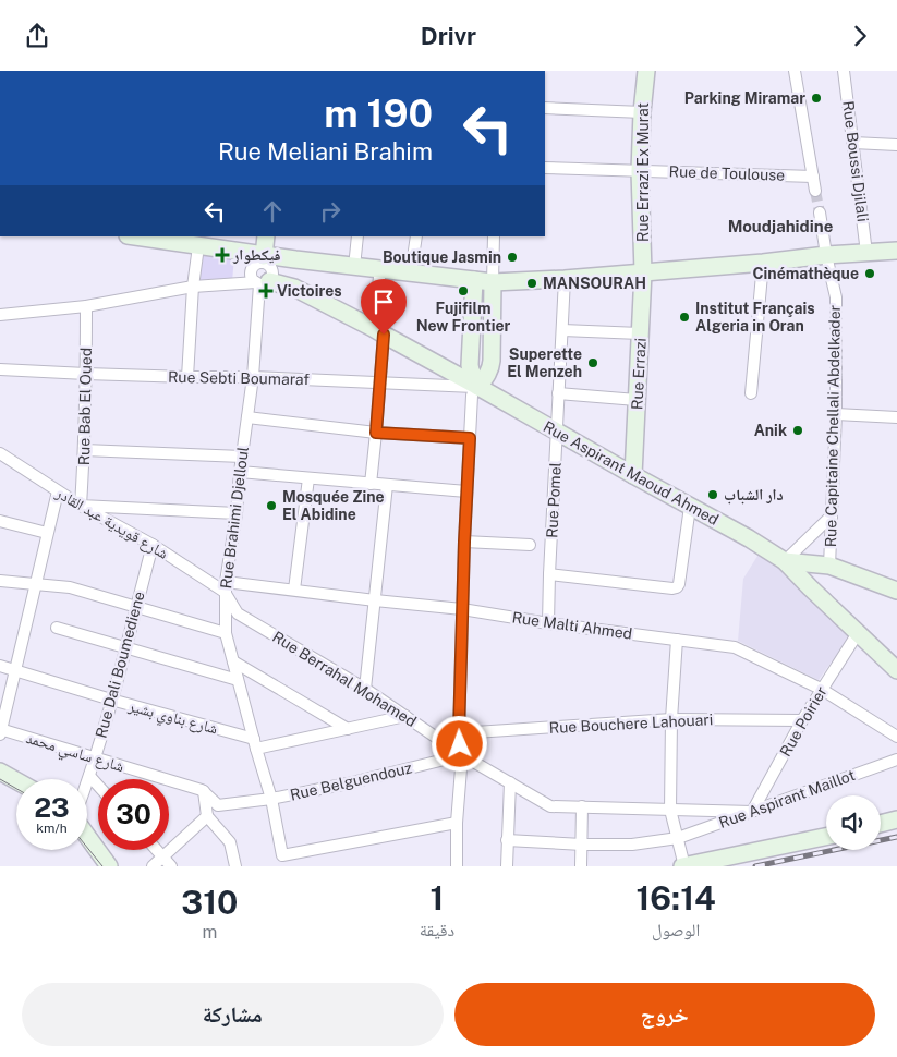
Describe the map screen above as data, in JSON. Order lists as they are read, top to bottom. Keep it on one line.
{"streets":{"street":["Rue Boussi Djilali","Rue Errazi Ex Murat","Rue de Toulouse","Rue Errazi","Rue Sebti Boumaraf","Rue Bab El Oued","Rue Capitaine Chellali Abdelkader","Rue Aspirant Maoud Ahmed","Rue Pomel","Rue Brahimi Djelloul","شارع قويدية عبد القادر","Rue Malti Ahmed","Rue Dali Boumediene","Rue Berrahal Mohamed","شارع بناوي بشير","Rue Poirier","Rue Bouchere Lahouari","شارع ساسي محمد","Rue Belguendouz","Rue Aspirant Maillot"]},"crossings":[["Rue Errazi Ex Murat","Rue de Toulouse"],["Rue Errazi Ex Murat","Rue Errazi"],["Rue Errazi","Rue Aspirant Maoud Ahmed"],["Rue Sebti Boumaraf","Rue Bab El Oued"],["Rue Sebti Boumaraf","Rue Aspirant Maoud Ahmed"],["Rue Sebti Boumaraf","Rue Brahimi Djelloul"],["Rue Bab El Oued","شارع قويدية عبد القادر"],["Rue Aspirant Maoud Ahmed","Rue Pomel"],["Rue Aspirant Maoud Ahmed","Rue Brahimi Djelloul"],["Rue Pomel","Rue Malti Ahmed"],["Rue Brahimi Djelloul","شارع قويدية عبد القادر"],["Rue Brahimi Djelloul","Rue Malti Ahmed"],["Rue Brahimi Djelloul","Rue Berrahal Mohamed"],["Rue Brahimi Djelloul","شارع بناوي بشير"],["Rue Brahimi Djelloul","شارع ساسي محمد"],["Rue Brahimi Djelloul","Rue Belguendouz"],["شارع قويدية عبد القادر","Rue Malti Ahmed"],["شارع قويدية عبد القادر","Rue Dali Boumediene"],["شارع قويدية عبد القادر","Rue Berrahal Mohamed"],["Rue Malti Ahmed","Rue Berrahal Mohamed"],["Rue Malti Ahmed","Rue Poirier"],["Rue Dali Boumediene","شارع بناوي بشير"],["Rue Dali Boumediene","شارع ساسي محمد"],["Rue Berrahal Mohamed","Rue Poirier"],["Rue Berrahal Mohamed","Rue Belguendouz"],["Rue Berrahal Mohamed","Rue Aspirant Maillot"],["Rue Poirier","Rue Bouchere Lahouari"],["Rue Poirier","Rue Aspirant Maillot"],["شارع ساسي محمد","Rue Belguendouz"]],"districts":["Moudjahidine"],"places":{"other":["Parking Miramar","Boutique Jasmin","Cinémathèque","MANSOURAH","Fujifilm New Frontier","Institut Français Algeria in Oran","Superette El Menzeh","Anik","دار الشباب","Mosquée Zine El Abidine"],"health":["فيكطوار","Victoires"]},"page":{"header":"Drivr","turn":["190 m","Rue Meliani Brahim"],"speed":"23 km/h","limit":"30","eta":["16:14","الوصول","1","دقيقة","310","m"],"buttons":["خروج","مشاركة"]}}
